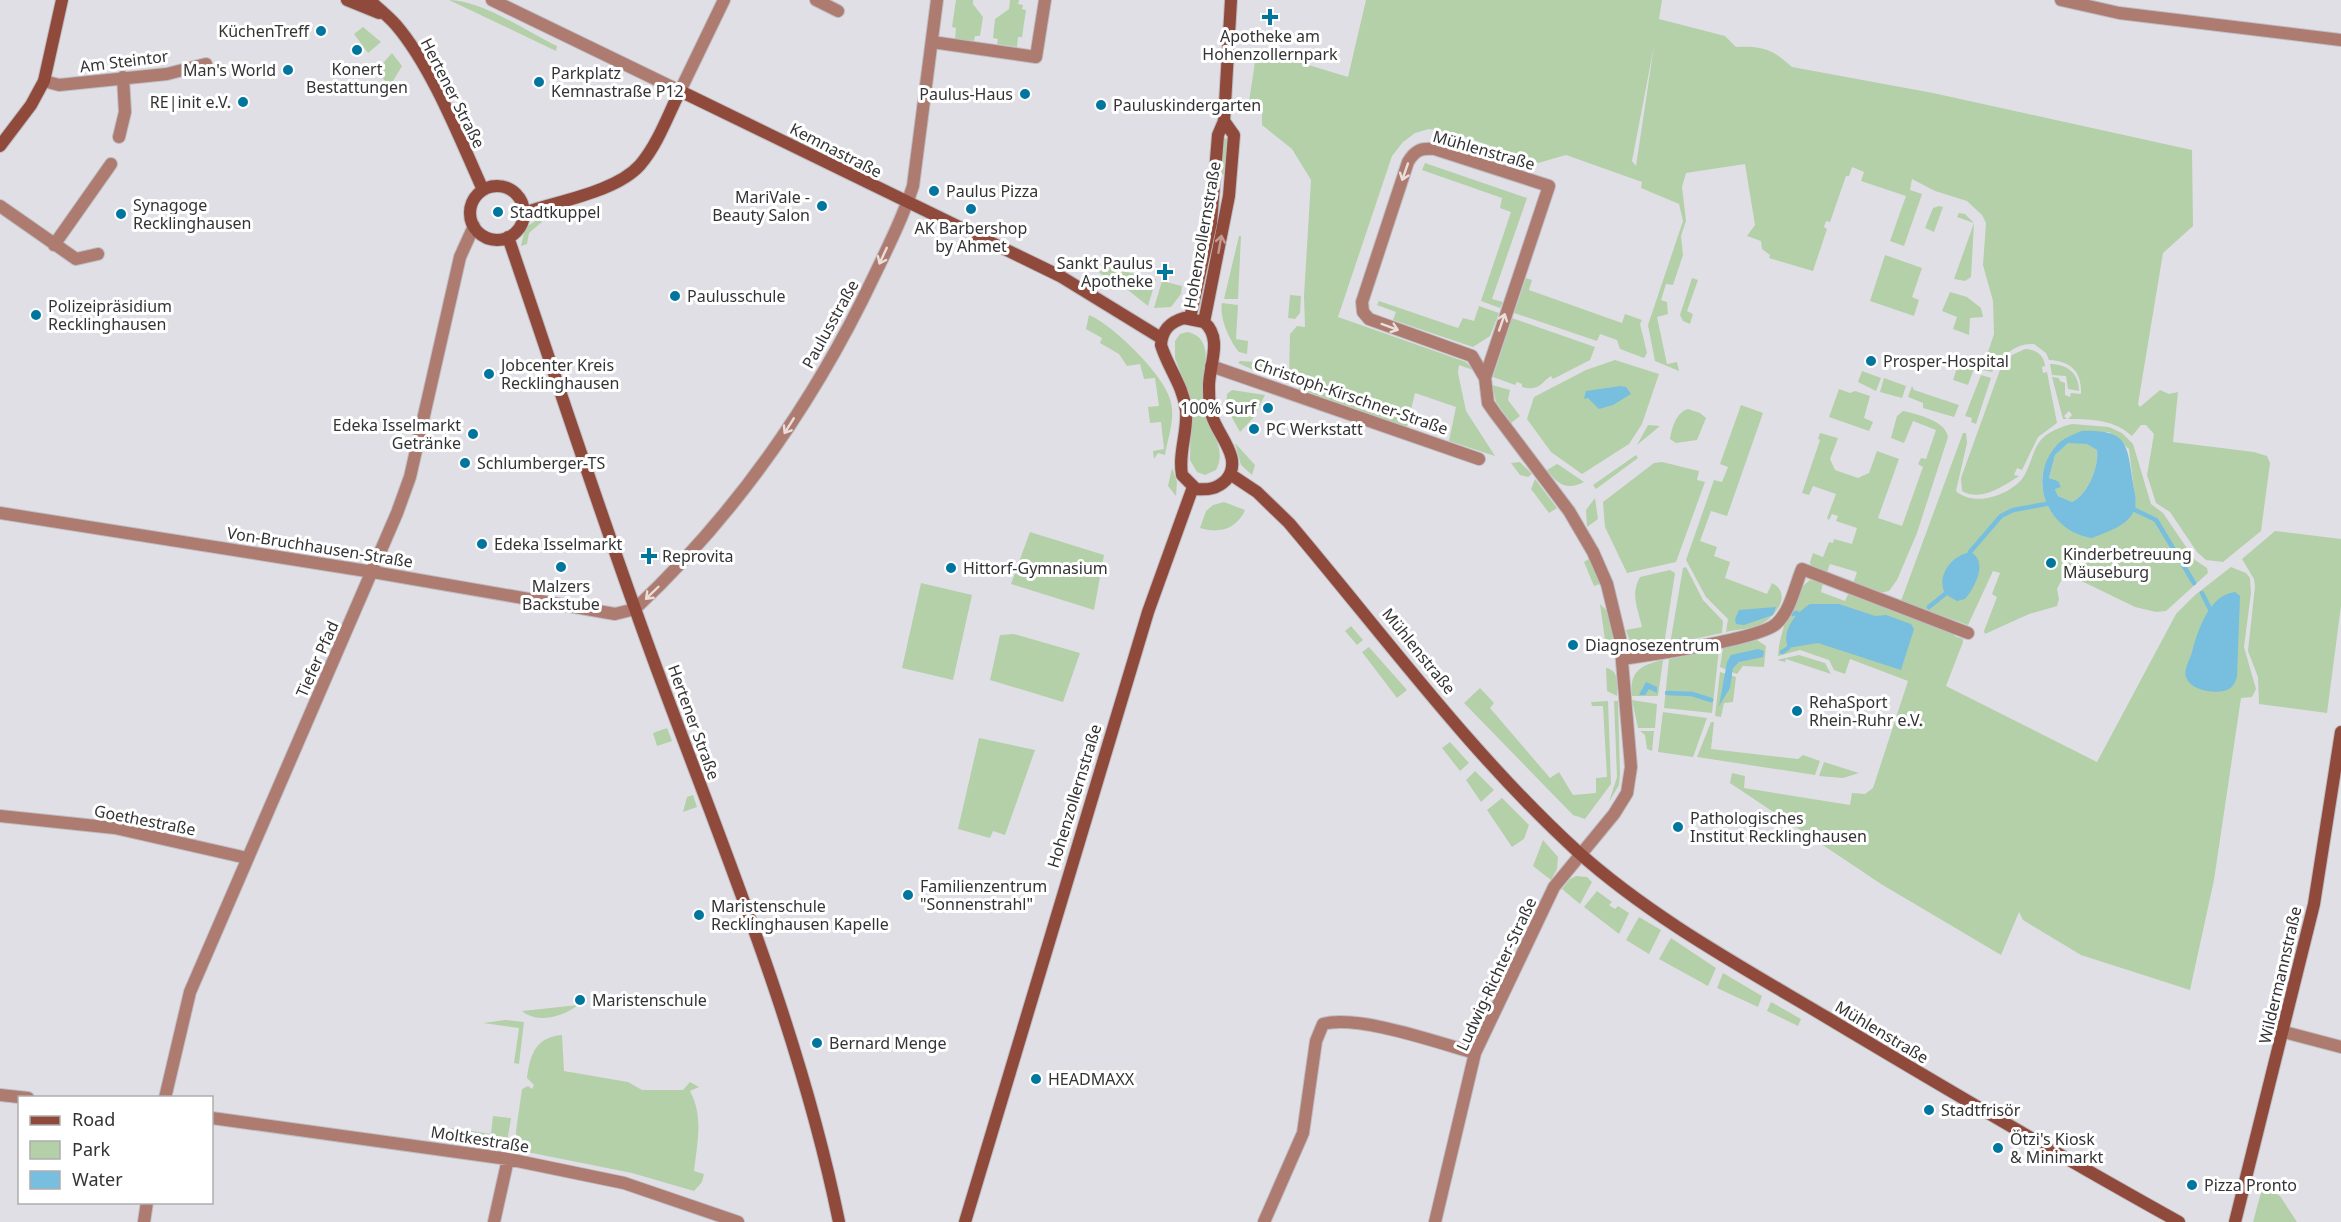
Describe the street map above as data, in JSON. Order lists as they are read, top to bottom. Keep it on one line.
{"streets":{"main road":["Hertener Straße","Kemnastraße","Mühlenstraße","Hohenzollernstraße","Wildermannstraße"],"street":["Am Steintor","Paulusstraße","Christoph-Kirschner-Straße","Von-Bruchhausen-Straße","Tiefer Pfad","Goethestraße","Ludwig-Richter-Straße","Moltkestraße"]},"crossings":[["Hertener Straße","Paulusstraße"],["Hertener Straße","Von-Bruchhausen-Straße"],["Hertener Straße","Tiefer Pfad"],["Kemnastraße","Hohenzollernstraße"],["Kemnastraße","Paulusstraße"],["Mühlenstraße","Hohenzollernstraße"],["Mühlenstraße","Ludwig-Richter-Straße"],["Hohenzollernstraße","Christoph-Kirschner-Straße"],["Paulusstraße","Von-Bruchhausen-Straße"],["Von-Bruchhausen-Straße","Tiefer Pfad"],["Tiefer Pfad","Goethestraße"]],"one_way":["Paulusstraße"],"places":{"health":["Apotheke am Hohenzollernpark","Sankt Paulus Apotheke","Reprovita"],"other":["KüchenTreff","Konert Bestattungen","Man's World","Parkplatz Kemnastraße P12","Paulus-Haus","RE|init e.V.","Pauluskindergarten","Paulus Pizza","MariVale - Beauty Salon","AK Barbershop by Ahmet","Stadtkuppel","Synagoge Recklinghausen","Paulusschule","Polizeipräsidium Recklinghausen","Prosper-Hospital","Jobcenter Kreis Recklinghausen","100% Surf","PC Werkstatt","Edeka Isselmarkt Getränke","Schlumberger-TS","Edeka Isselmarkt","Kinderbetreuung Mäuseburg","Malzers Backstube","Hittorf-Gymnasium","Diagnosezentrum","RehaSport Rhein-Ruhr e.V.","Pathologisches Institut Recklinghausen","Familienzentrum \"Sonnenstrahl\"","Maristenschule Recklinghausen Kapelle","Maristenschule","Bernard Menge","HEADMAXX","Stadtfrisör","Ötzi's Kiosk & Minimarkt","Pizza Pronto"]},"legend":["Road","Park","Water"]}
